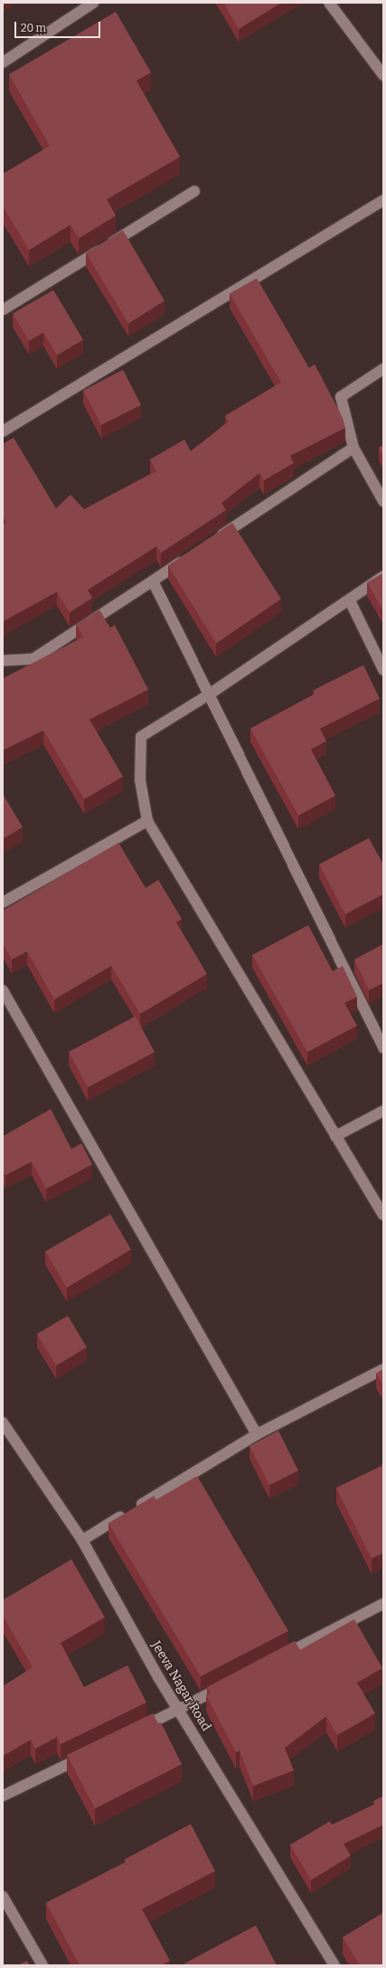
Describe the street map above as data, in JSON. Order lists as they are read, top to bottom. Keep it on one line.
{"streets":{"street":["Jeeva Nagar Road"]},"scale_bar":"20 m"}
